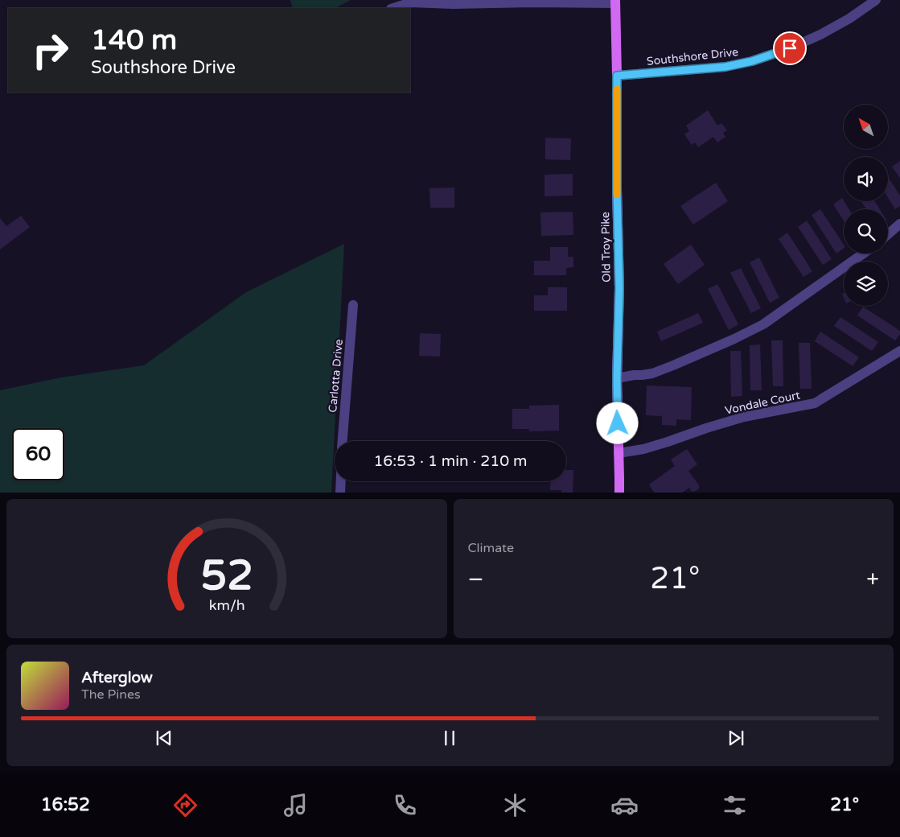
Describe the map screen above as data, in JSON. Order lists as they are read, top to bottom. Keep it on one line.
{"streets":{"main road":["Old Troy Pike"],"street":["Southshore Drive","Carlotta Drive","Vondale Court"]},"crossings":[["Southshore Drive","Old Troy Pike"],["Old Troy Pike","Vondale Court"]],"north":"top left","page":{"turn":["140 m","Southshore Drive"],"limit":"60","trip":"16:53 · 1 min · 210 m","tile":"Climate","heat":["−","21°","+"],"song":["Afterglow","The Pines"],"tabs":["16:52","21°"],"gauge":["52","km/h"]}}
